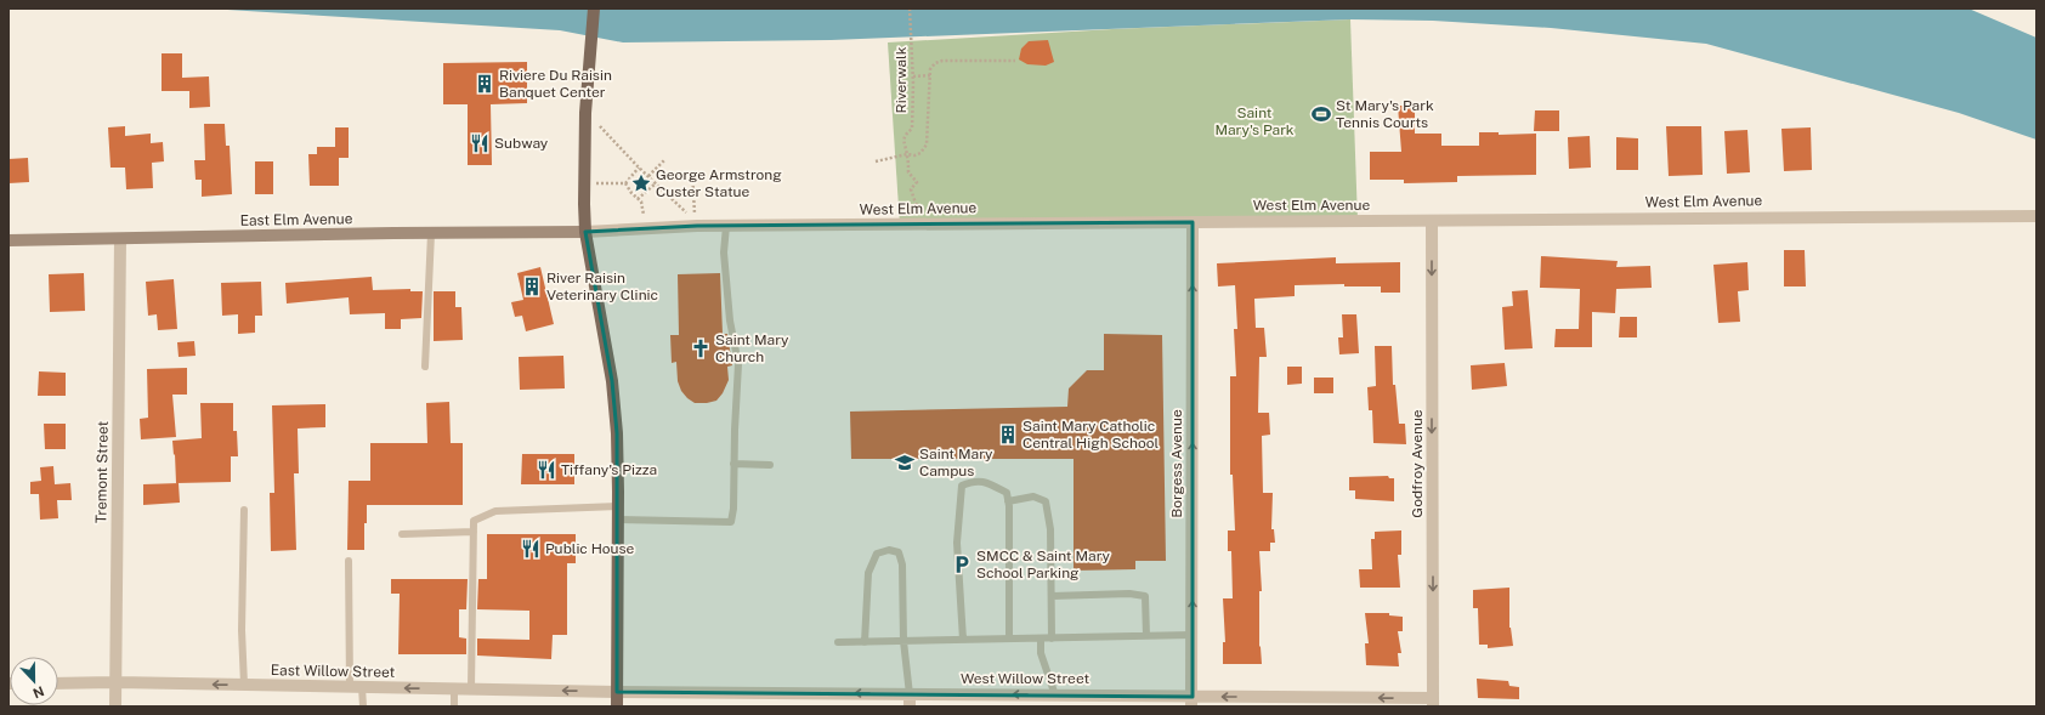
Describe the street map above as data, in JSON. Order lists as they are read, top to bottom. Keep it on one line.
{"streets":{"main road":["East Elm Avenue"],"street":["West Elm Avenue","Borgess Avenue","Godfroy Avenue","Tremont Street","East Willow Street","West Willow Street"],"path":["Riverwalk"]},"crossings":[["West Elm Avenue","East Elm Avenue"],["West Elm Avenue","Borgess Avenue"],["West Elm Avenue","Godfroy Avenue"],["East Elm Avenue","Tremont Street"],["Borgess Avenue","West Willow Street"],["Godfroy Avenue","West Willow Street"],["Tremont Street","East Willow Street"],["East Willow Street","West Willow Street"]],"one_way":["Borgess Avenue","Godfroy Avenue","East Willow Street","West Willow Street"],"parks":["Saint Mary's Park"],"places":{"building":["Riviere Du Raisin Banquet Center","River Raisin Veterinary Clinic","Saint Mary Catholic Central High School"],"sports":["St Mary's Park Tennis Courts"],"restaurant":["Subway","Tiffany's Pizza","Public House"],"place":["George Armstrong Custer Statue"],"church":["Saint Mary Church"],"school or university":["Saint Mary Campus"],"parking":["SMCC & Saint Mary School Parking"]},"north":"bottom"}
